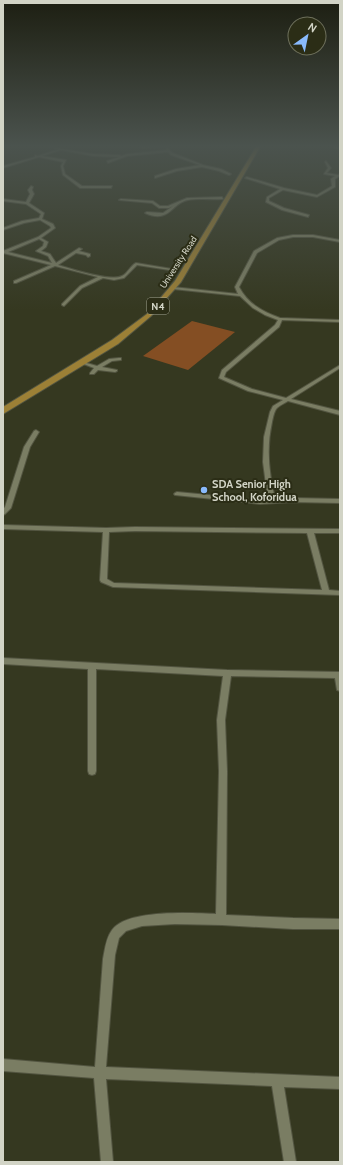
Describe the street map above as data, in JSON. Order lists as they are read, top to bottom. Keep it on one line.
{"streets":{"highway":["University Road","N4"]},"places":["SDA Senior High School, Koforidua"],"north":"top right"}
